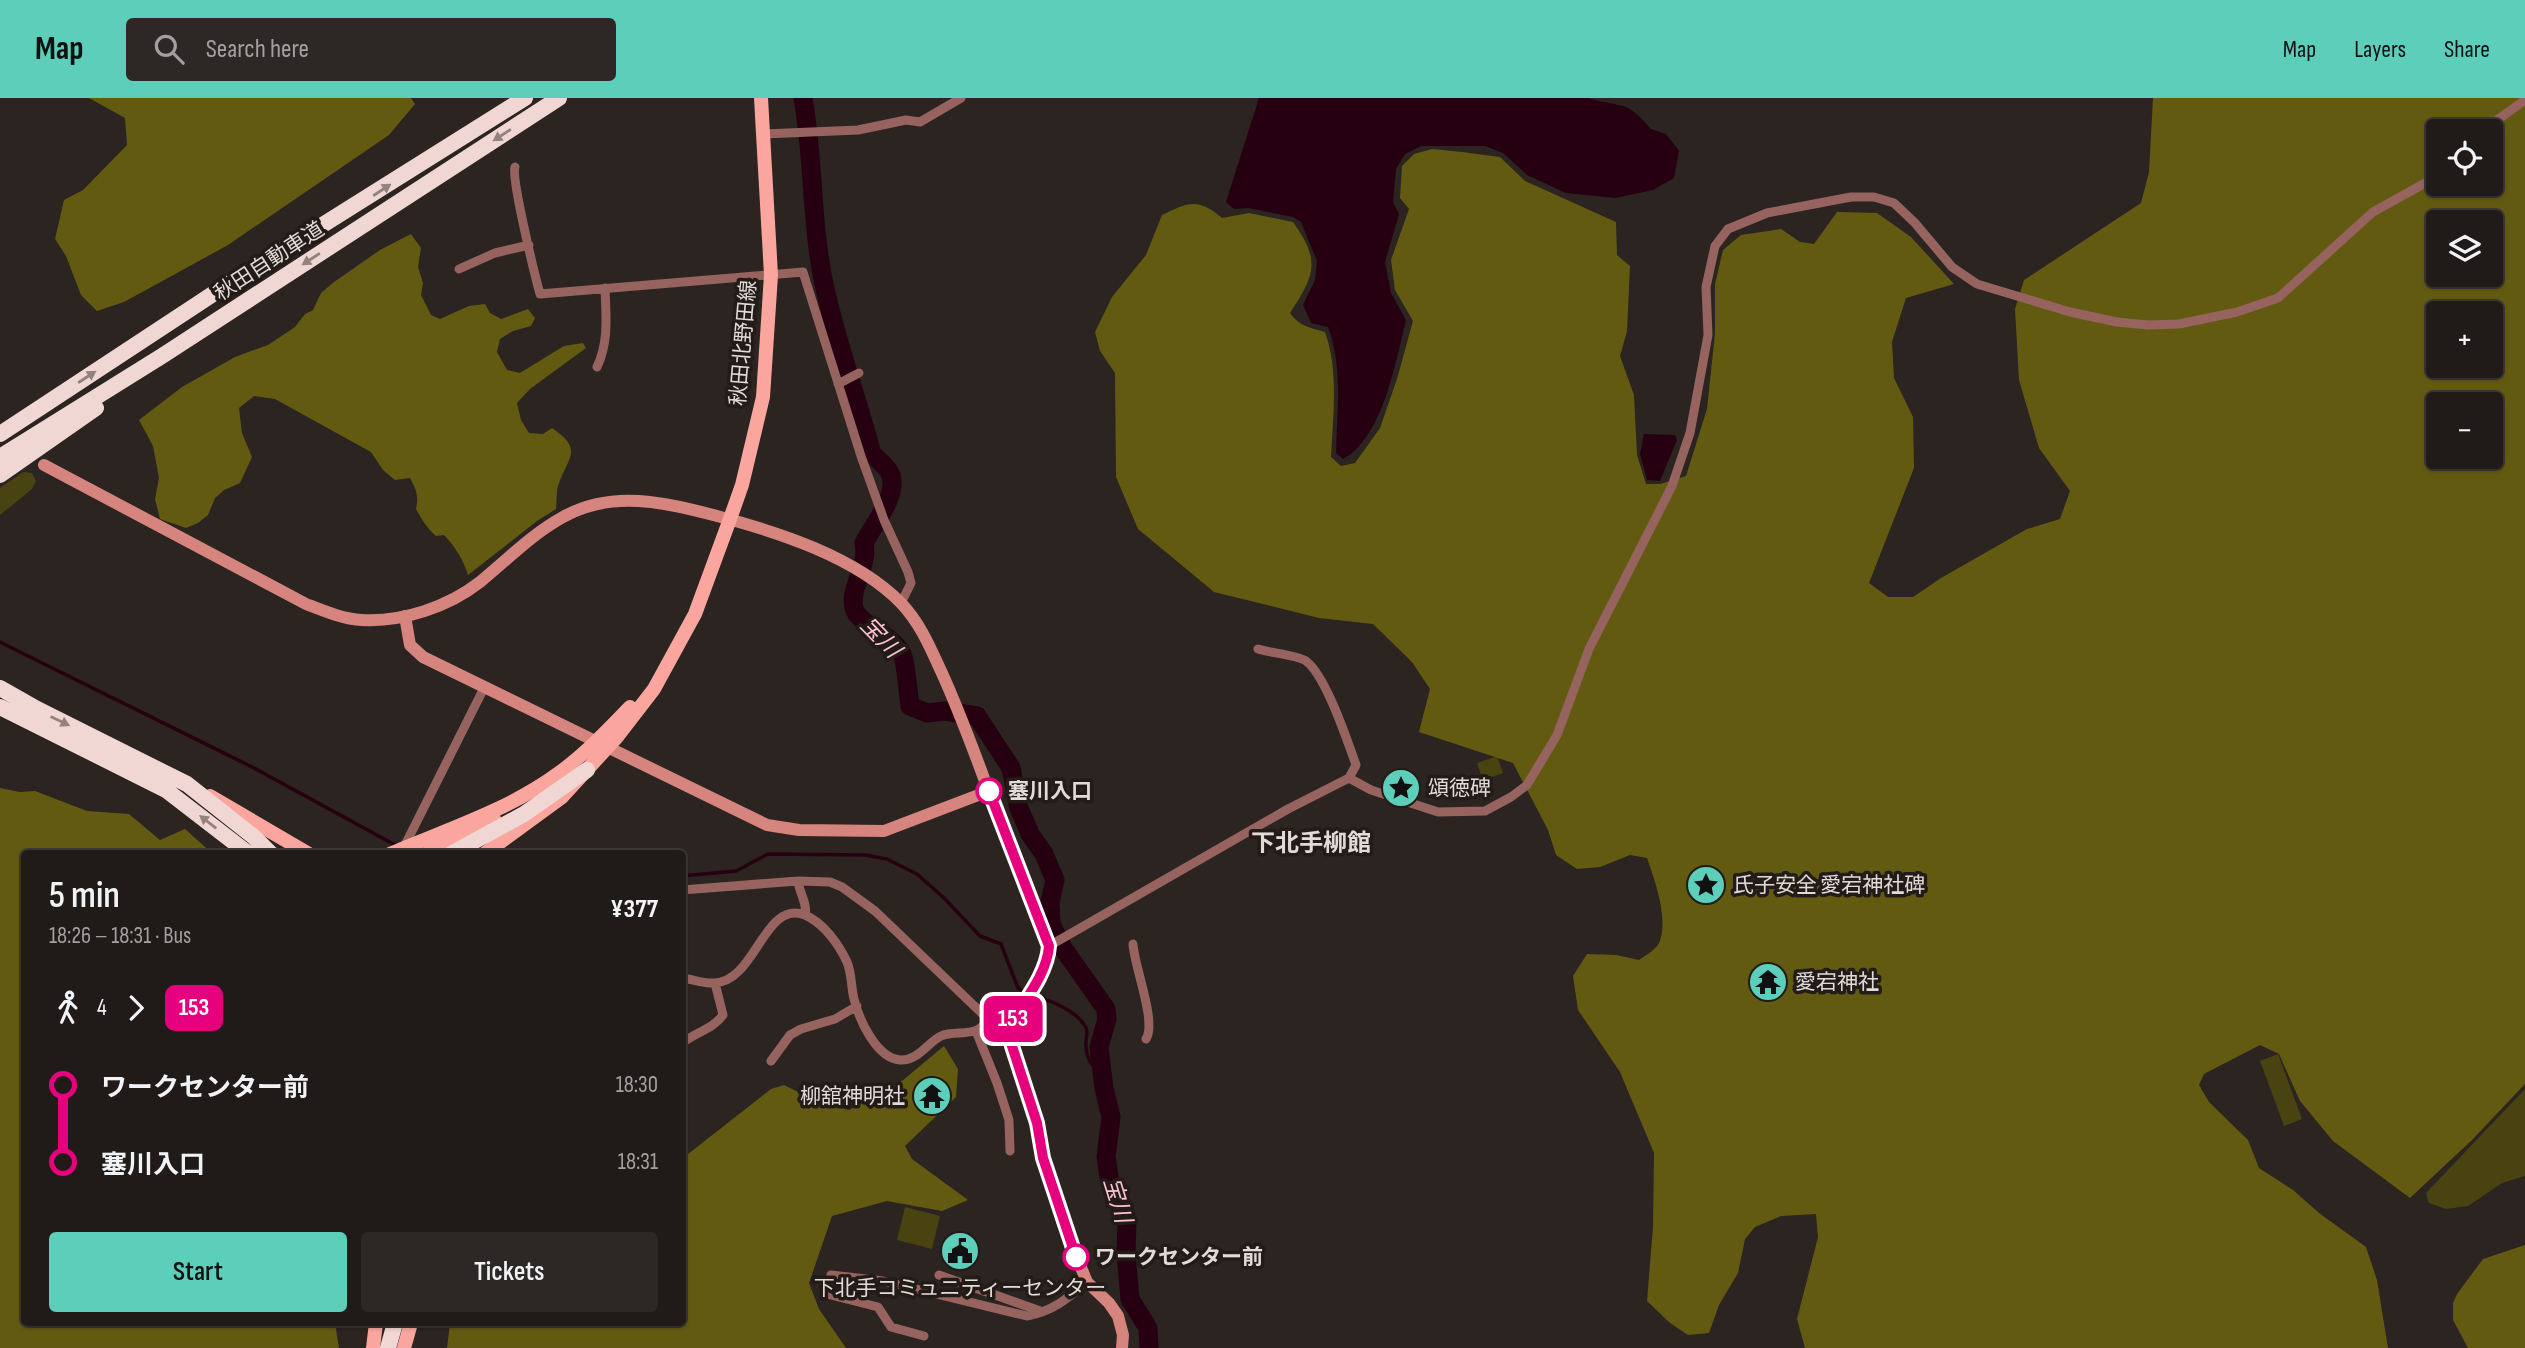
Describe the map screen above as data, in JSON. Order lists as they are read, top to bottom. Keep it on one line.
{"streets":{"highway":["秋田自動車道"],"main road":["秋田北野田線"]},"districts":["下北手柳館"],"water":["宝川"],"places":{"place":["頌徳碑","氏子安全 愛宕神社碑"],"other":["塞川入口","ワークセンター前"],"temple":["愛宕神社","柳舘神明社"],"public building":["下北手コミュニティーセンター"]},"lines":["bus line 153"],"page":{"header":"Map","search":"Search here","nav":["Map","Layers","Share"],"on_map":"153","map_buttons":["+","−"],"heading":["5 min","18:26 – 18:31 · Bus","¥377"],"legs":["4","153"],"list":[{"name":"ワークセンター前","value":"18:30"},{"name":"塞川入口","value":"18:31"}],"buttons":["Start","Tickets"]}}
